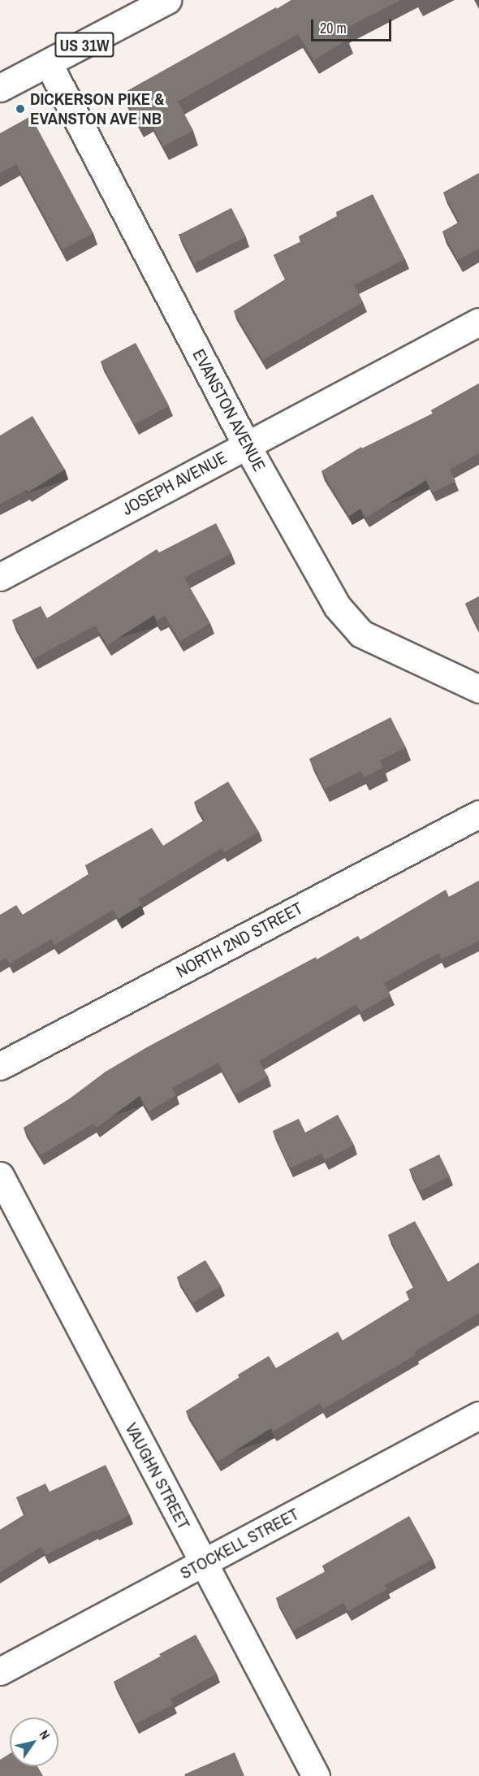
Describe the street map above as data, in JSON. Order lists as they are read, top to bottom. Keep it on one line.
{"streets":{"street":["US 31W","EVANSTON AVENUE","JOSEPH AVENUE","NORTH 2ND STREET","VAUGHN STREET","STOCKELL STREET"]},"crossings":[["US 31W","EVANSTON AVENUE"],["EVANSTON AVENUE","JOSEPH AVENUE"],["VAUGHN STREET","STOCKELL STREET"]],"places":["DICKERSON PIKE & EVANSTON AVE NB"],"scale_bar":"20 m","north":"top right"}
